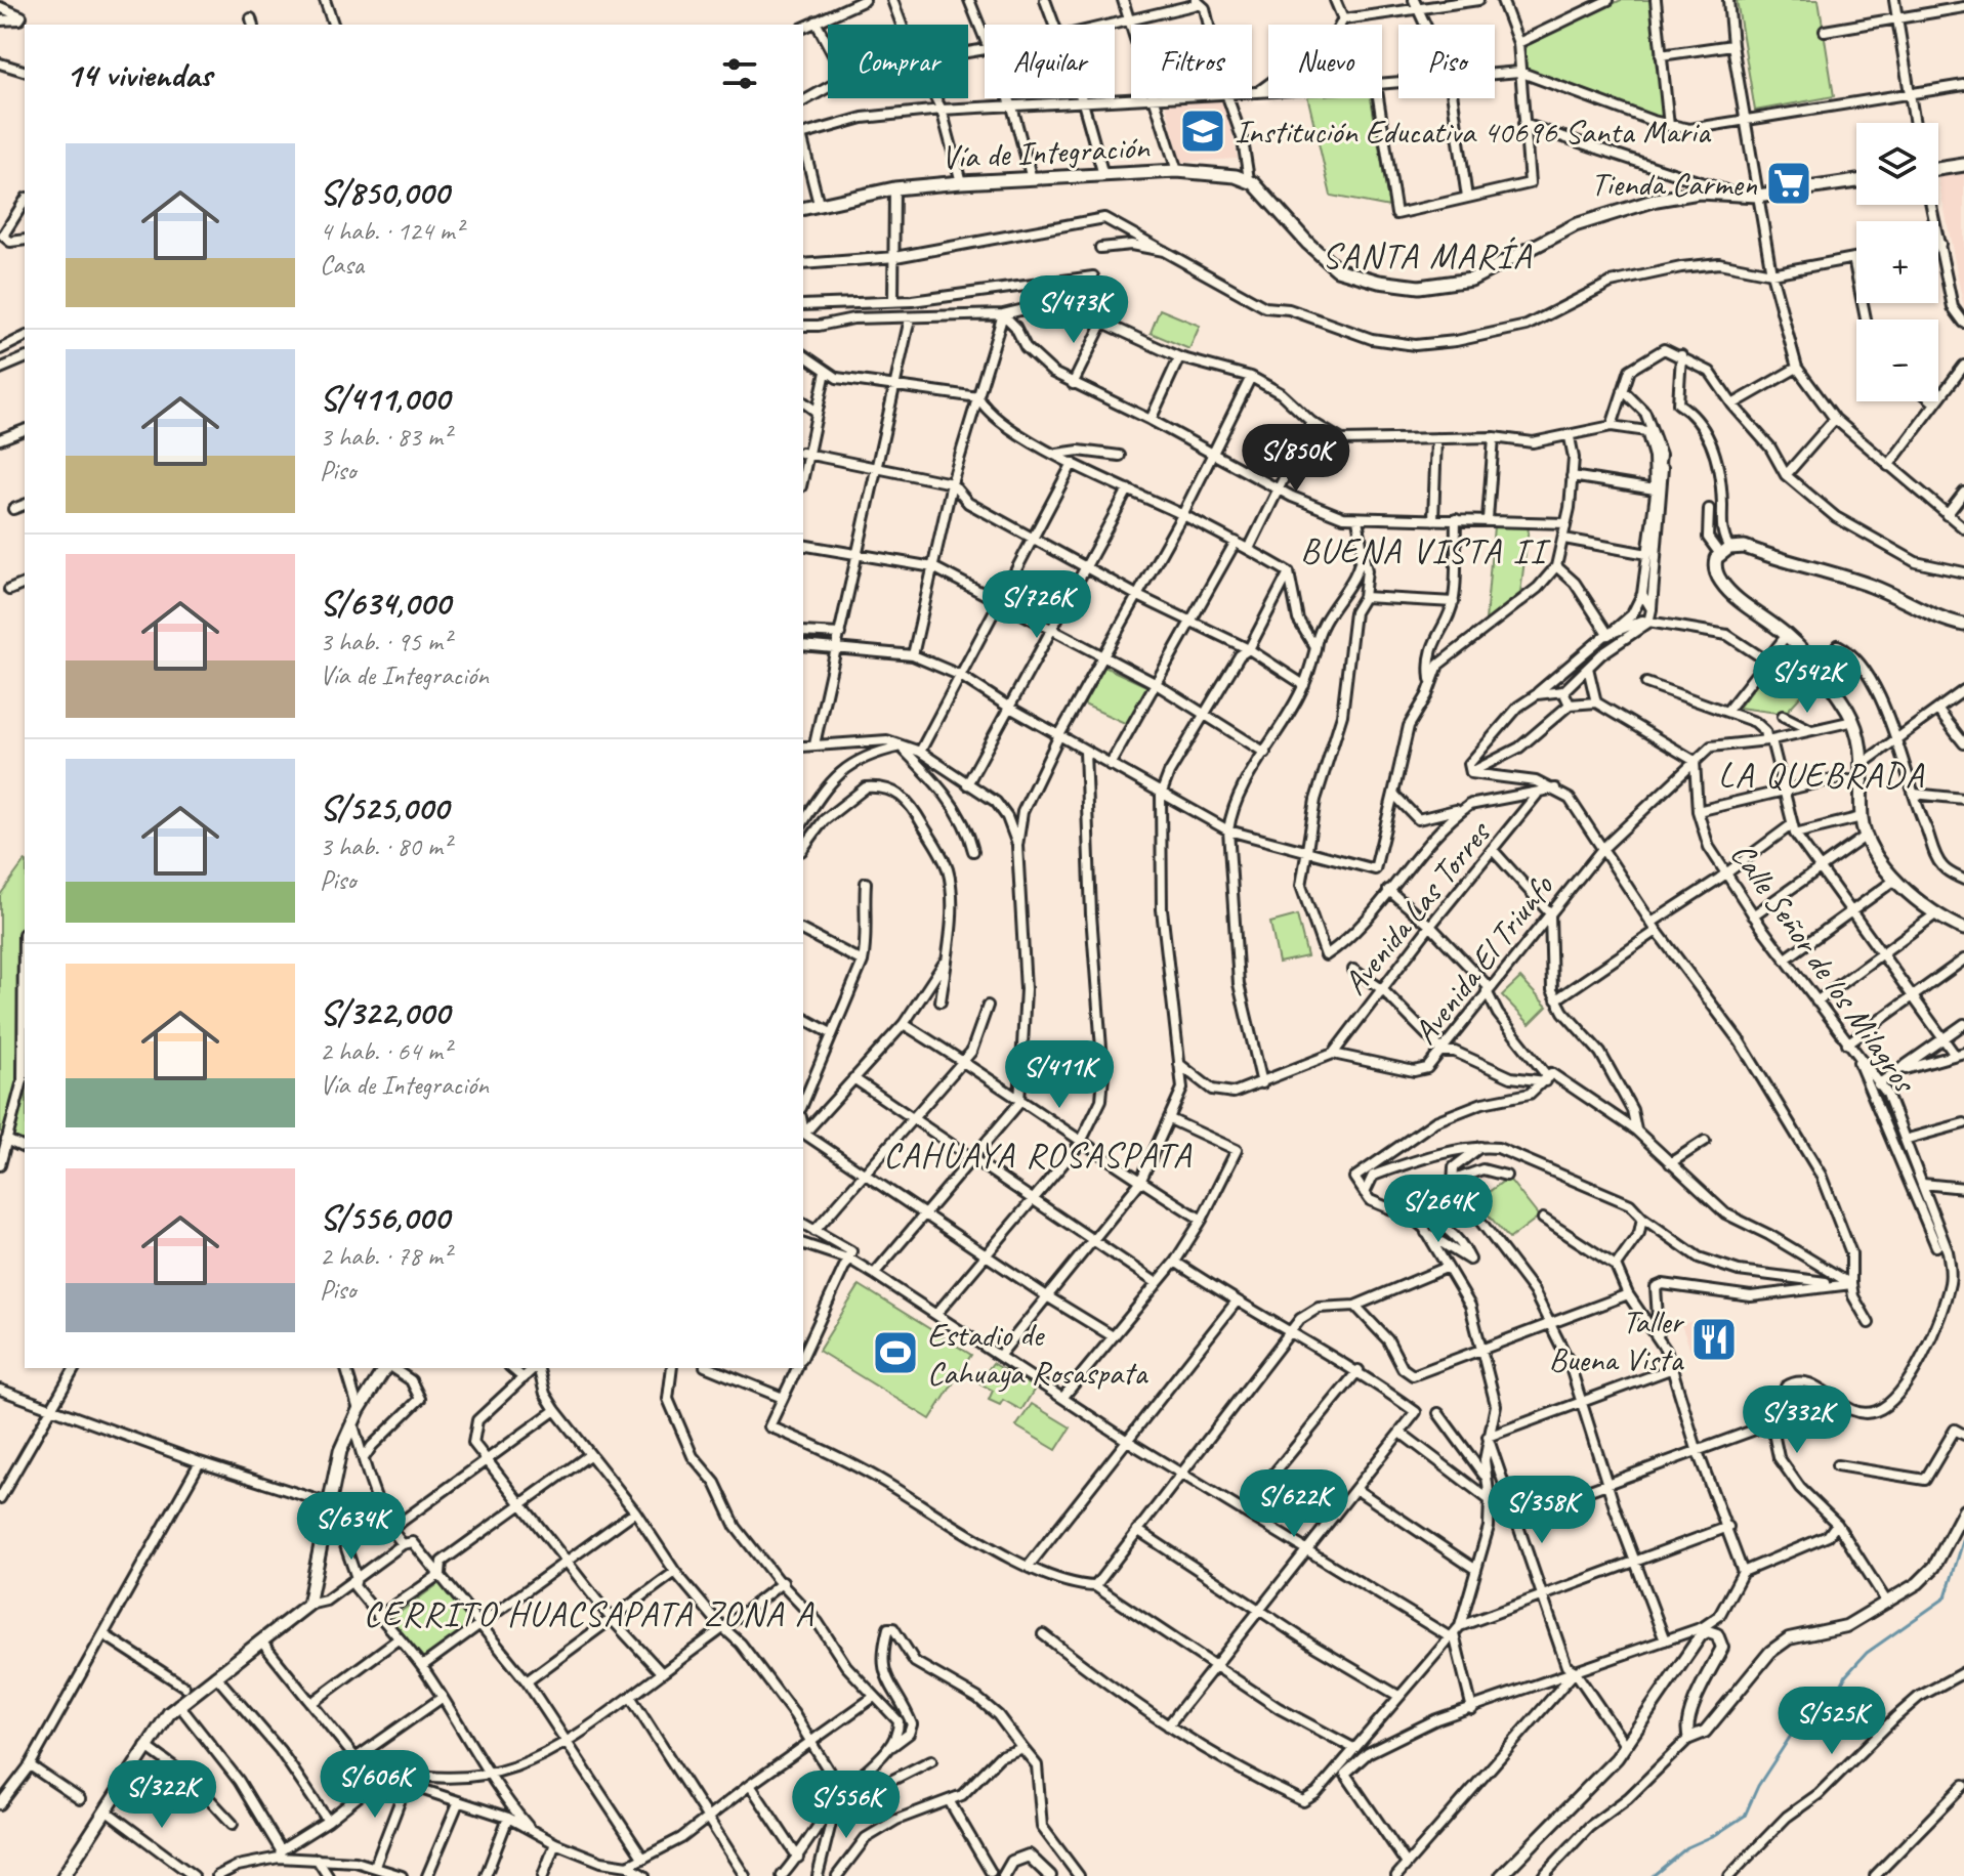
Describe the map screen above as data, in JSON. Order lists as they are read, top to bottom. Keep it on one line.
{"streets":{"main road":["Vía de Integración"],"street":["Avenida Las Torres","Avenida El Triunfo","Calle Señor de los Milagros"]},"crossings":[["Avenida Las Torres","Avenida El Triunfo"],["Avenida El Triunfo","Calle Señor de los Milagros"]],"districts":["SANTA MARÍA","BUENA VISTA II","LA QUEBRADA","CAHUAYA ROSASPATA","CERRITO HUACSAPATA ZONA A"],"places":{"school or university":["Institución Educativa 40696 Santa Maria"],"supermarket":["Tienda Carmen"],"restaurant":["Taller Buena Vista"],"sports":["Estadio de Cahuaya Rosaspata"]},"page":{"chip":["Comprar","Alquilar","Filtros","Nuevo","Piso"],"heading":"14 viviendas","map_buttons":["+","−"],"list":[{"name":"S/850,000","note":"4 hab. · 124 m² · Casa"},{"name":"S/411,000","note":"3 hab. · 83 m² · Piso"},{"name":"S/634,000","note":"3 hab. · 95 m² · Vía de Integración"},{"name":"S/525,000","note":"3 hab. · 80 m² · Piso"},{"name":"S/322,000","note":"2 hab. · 64 m² · Vía de Integración"},{"name":"S/556,000","note":"2 hab. · 78 m² · Piso"}],"price":["S/473K","S/850K","S/726K","S/542K","S/411K","S/264K","S/332K","S/622K","S/358K","S/634K","S/525K","S/606K","S/322K","S/556K"]}}
